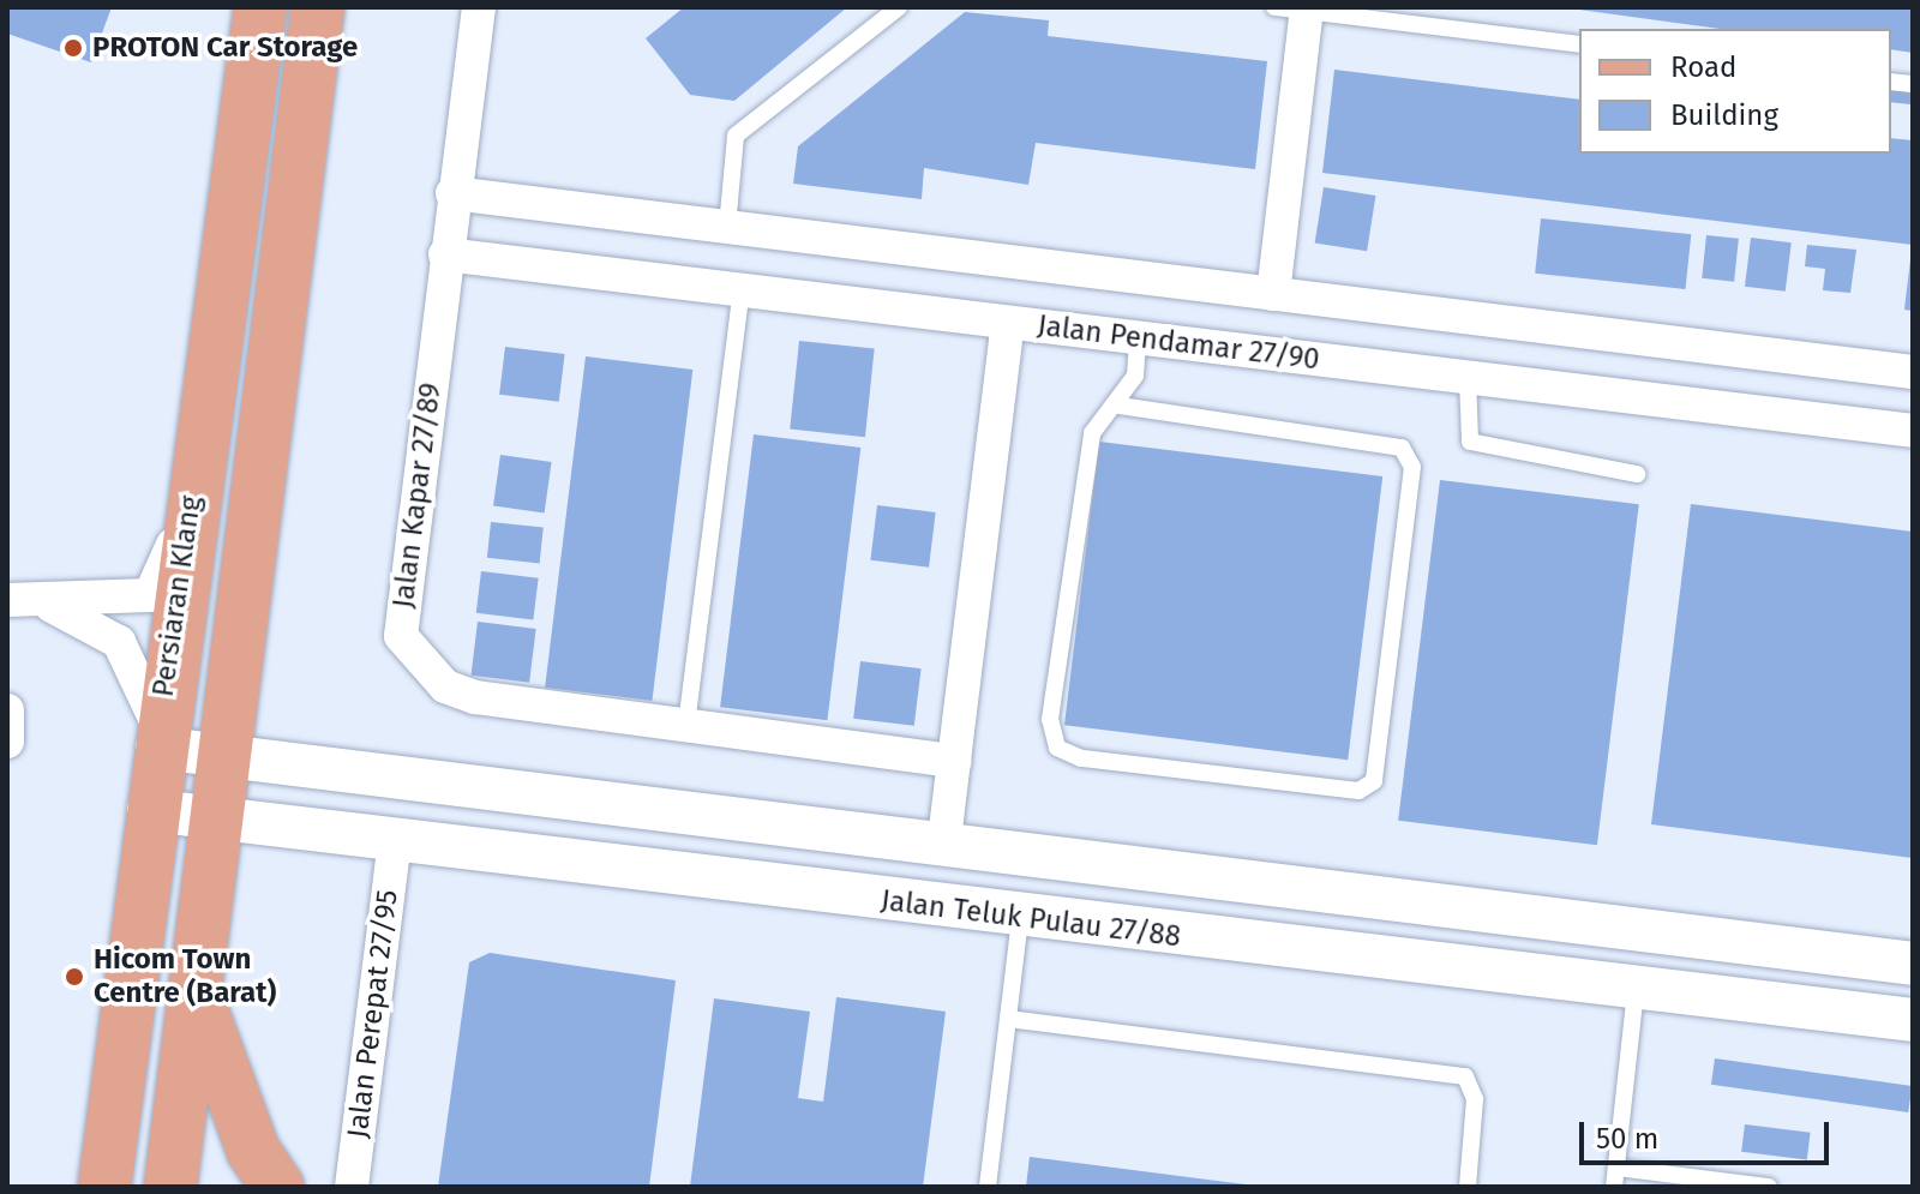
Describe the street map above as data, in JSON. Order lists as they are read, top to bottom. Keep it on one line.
{"streets":{"main road":["Persiaran Klang"],"street":["Jalan Pendamar 27/90","Jalan Kapar 27/89","Jalan Teluk Pulau 27/88","Jalan Perepat 27/95"]},"crossings":[["Jalan Pendamar 27/90","Jalan Kapar 27/89"],["Persiaran Klang","Jalan Teluk Pulau 27/88"],["Jalan Teluk Pulau 27/88","Jalan Perepat 27/95"]],"places":["PROTON Car Storage","Hicom Town Centre (Barat)"],"legend":["Road","Building"],"scale_bar":"50 m"}
